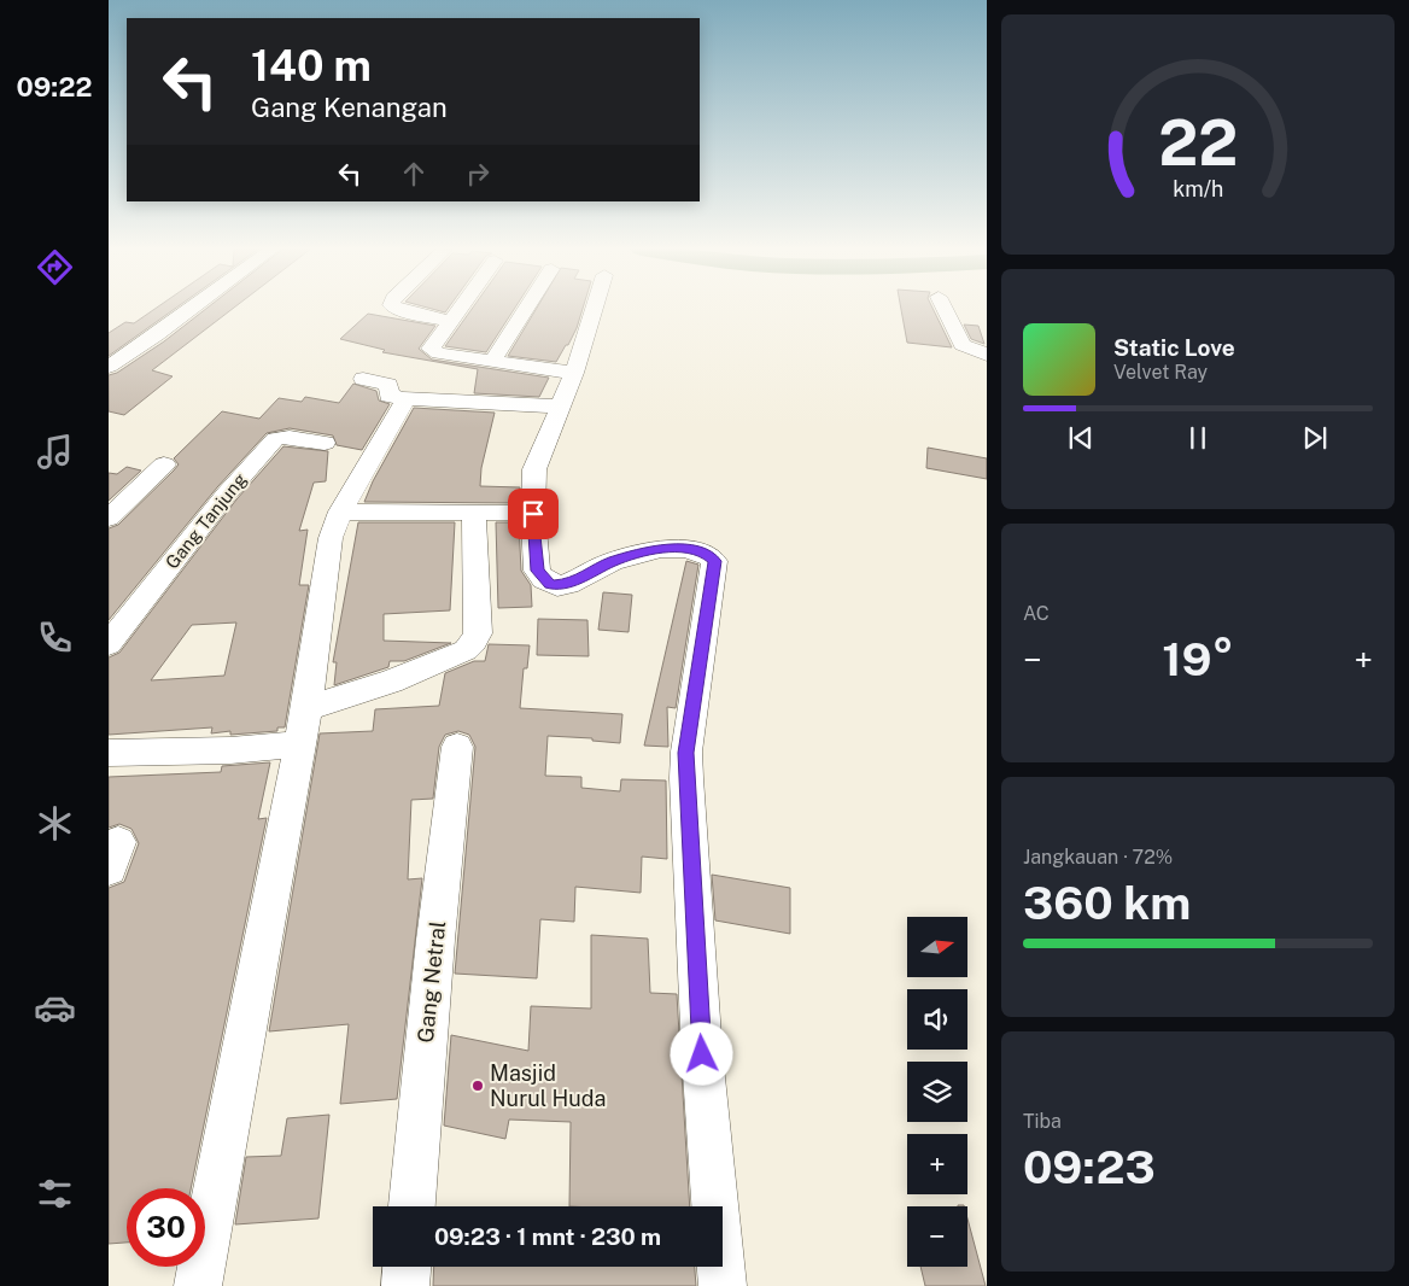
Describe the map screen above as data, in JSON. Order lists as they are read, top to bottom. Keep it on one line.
{"streets":{"street":["Gang Tanjung","Gang Netral"]},"places":["Masjid Nurul Huda"],"north":"right","page":{"tabs":"09:22","turn":["140 m","Gang Kenangan"],"song":["Static Love","Velvet Ray"],"tile":["AC",["Jangkauan · 72%","360 km"],["Tiba","09:23"]],"heat":["−","19°","+"],"map_buttons":["+","−"],"limit":"30","trip":"09:23 · 1 mnt · 230 m","gauge":["22","km/h"]}}
